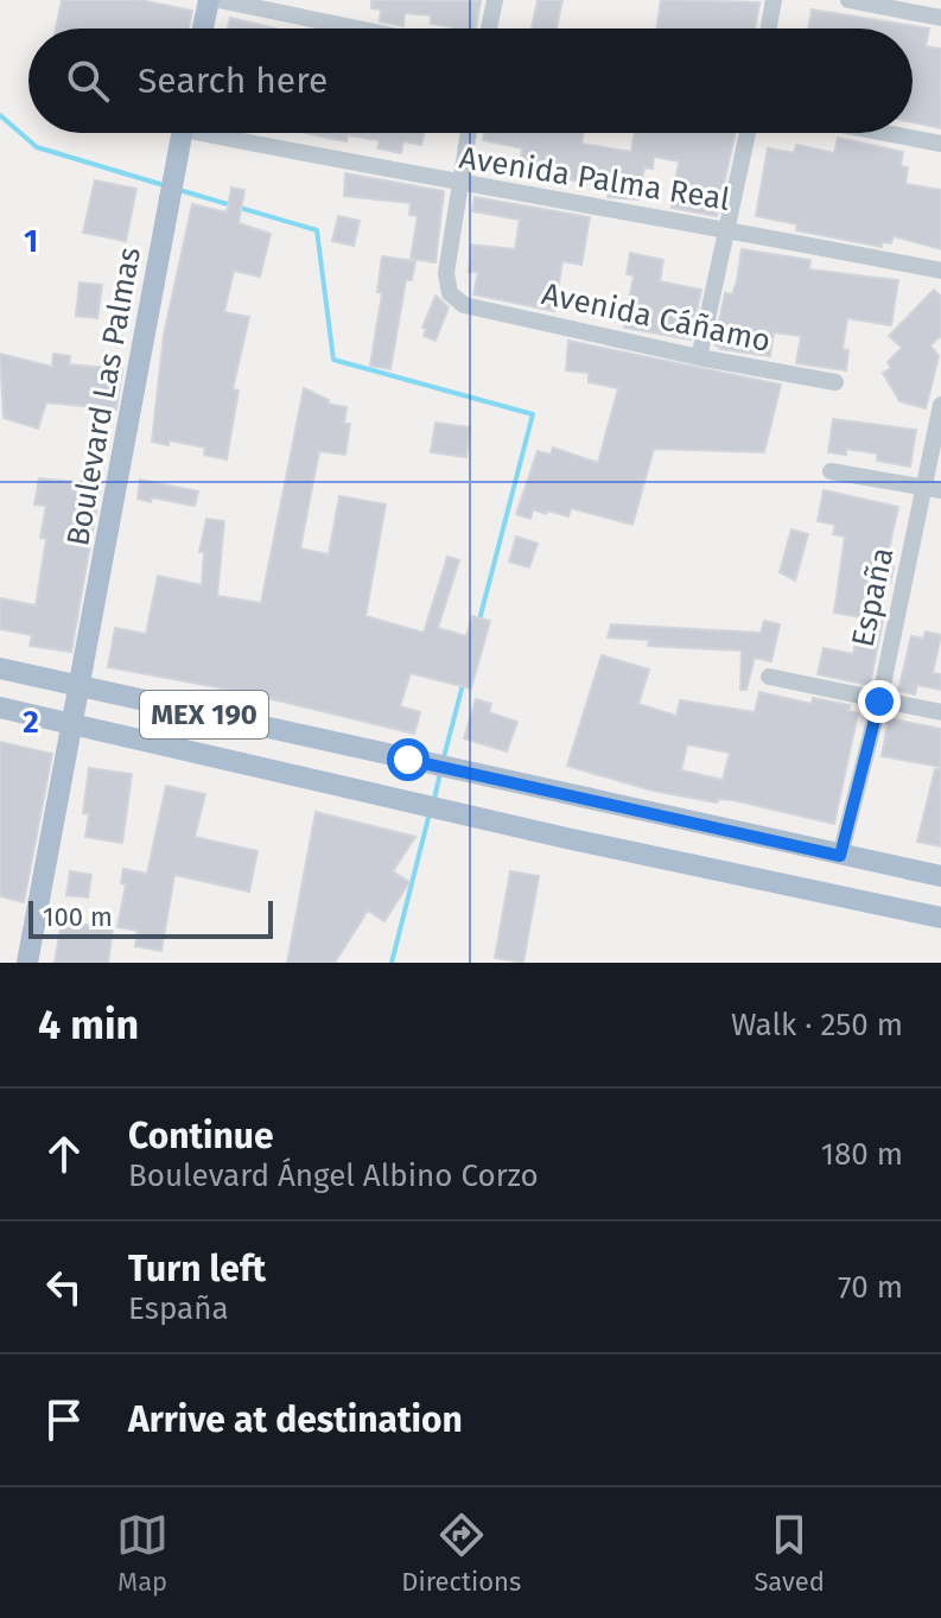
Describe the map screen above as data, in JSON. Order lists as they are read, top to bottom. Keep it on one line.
{"streets":{"main road":["Boulevard Las Palmas","MEX 190"],"street":["Avenida Palma Real","Avenida Cáñamo","España"]},"crossings":[["Avenida Palma Real","Avenida Cáñamo"],["Boulevard Las Palmas","MEX 190"],["España","MEX 190"]],"scale_bar":"100 m","page":{"search":"Search here","scale":"100 m","heading":["4 min","Walk · 250 m"],"list":[["Continue","Boulevard Ángel Albino Corzo","180 m"],["Turn left","España","70 m"],"Arrive at destination"],"nav":["Map","Directions","Saved"]},"grid":{"rows":["1","2"]}}
